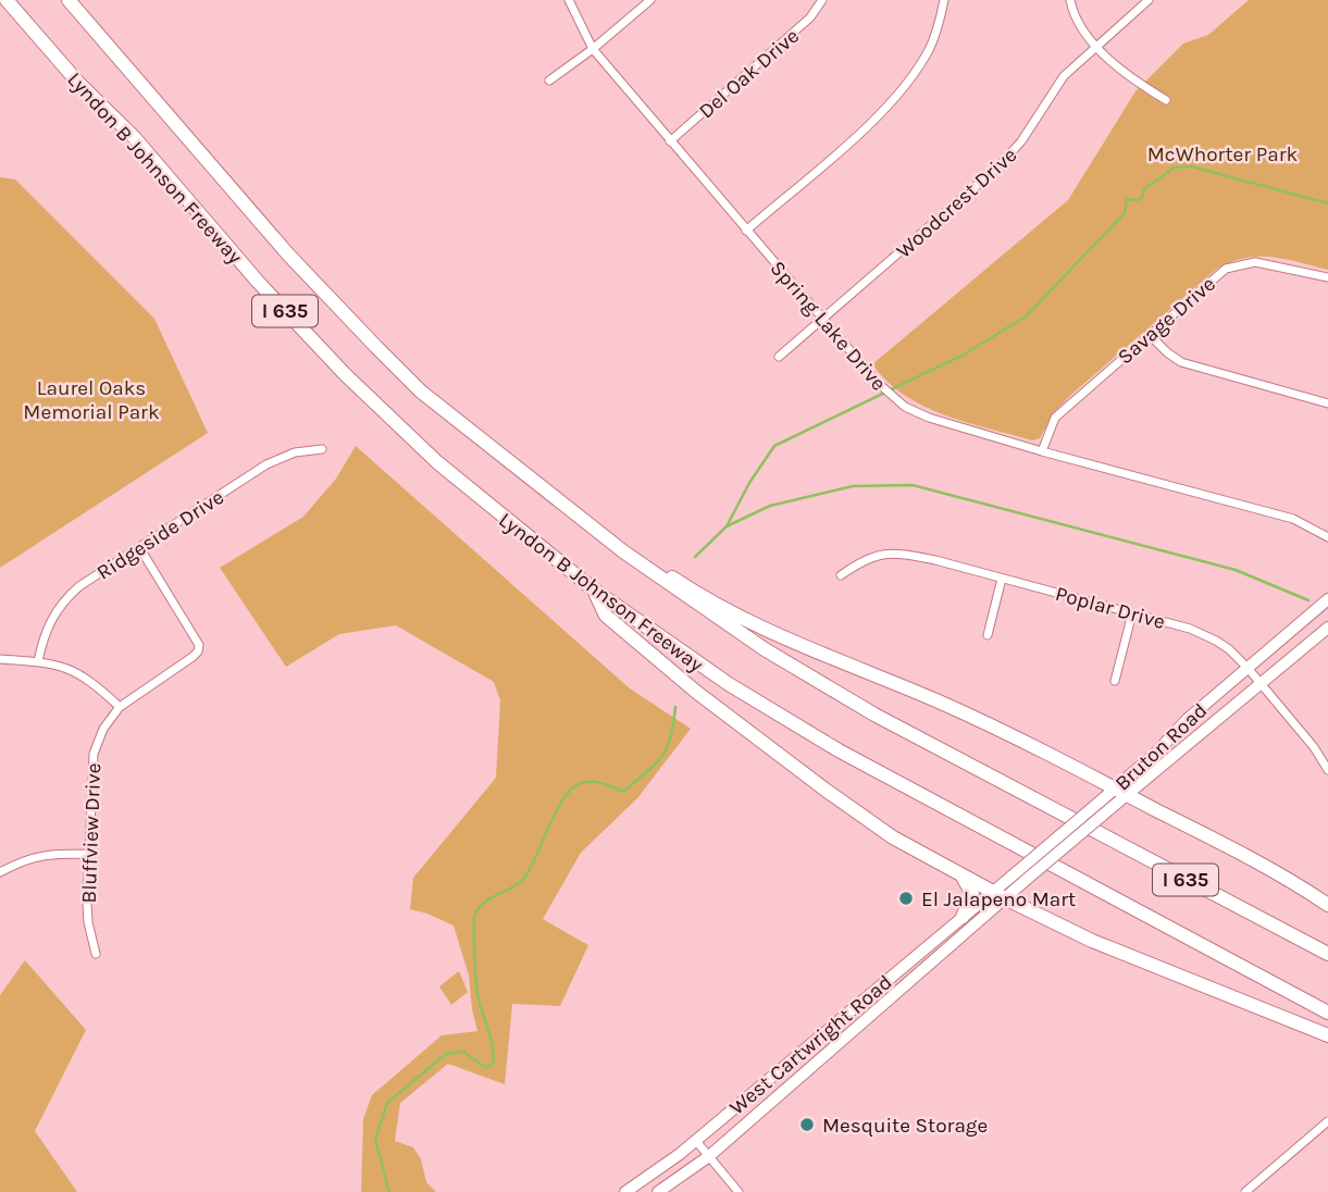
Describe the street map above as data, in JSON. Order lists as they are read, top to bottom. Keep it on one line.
{"streets":{"highway":["Lyndon B Johnson Freeway","I 635"],"main road":["Bruton Road","West Cartwright Road"],"street":["Del Oak Drive","Woodcrest Drive","Savage Drive","Spring Lake Drive","Ridgeside Drive","Poplar Drive","Bluffview Drive"]},"crossings":[["Del Oak Drive","Spring Lake Drive"],["Woodcrest Drive","Spring Lake Drive"],["Savage Drive","Spring Lake Drive"],["Ridgeside Drive","Bluffview Drive"],["Poplar Drive","Bruton Road"],["Bruton Road","West Cartwright Road"]],"parks":["McWhorter Park","Laurel Oaks Memorial Park"],"places":["El Jalapeno Mart","Mesquite Storage"]}
